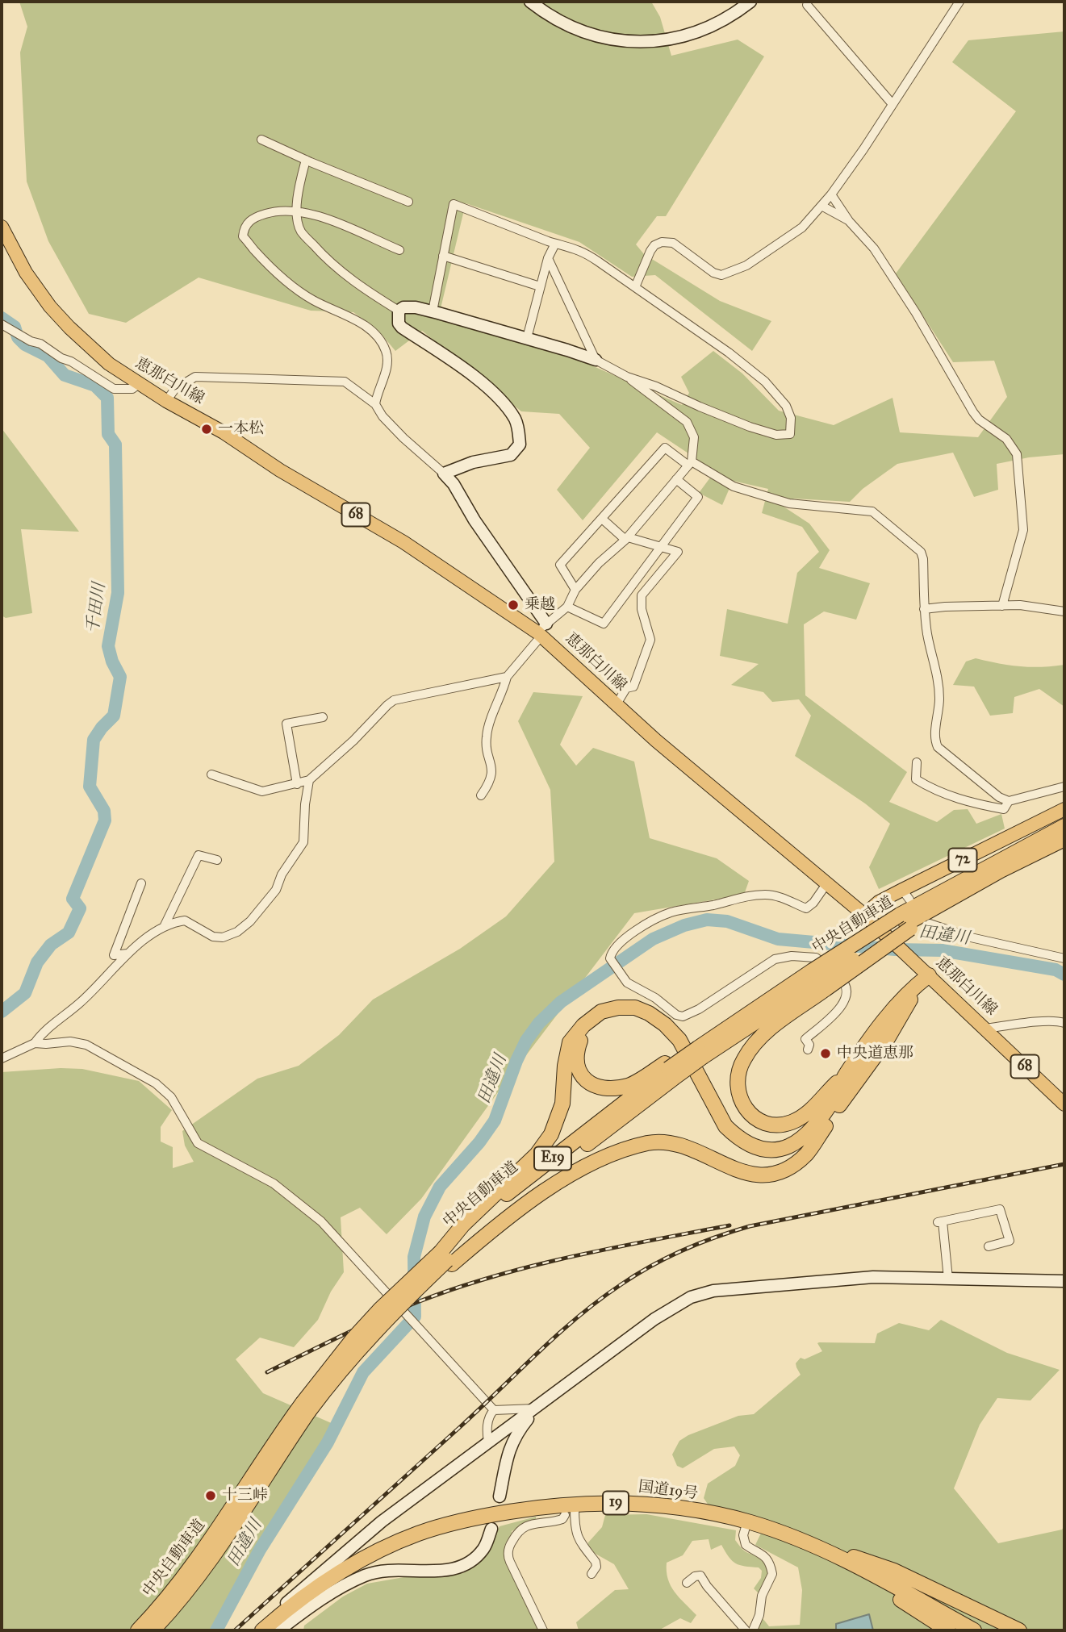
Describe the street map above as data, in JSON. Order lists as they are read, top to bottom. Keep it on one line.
{"streets":{"highway":["中央自動車道","E19","国道19号","19"],"main road":["恵那白川線","68","72"]},"crossings":[["恵那白川線","72"]],"water":["千田川","田違川"],"places":["一本松","乗越","中央道恵那","十三峠"]}
